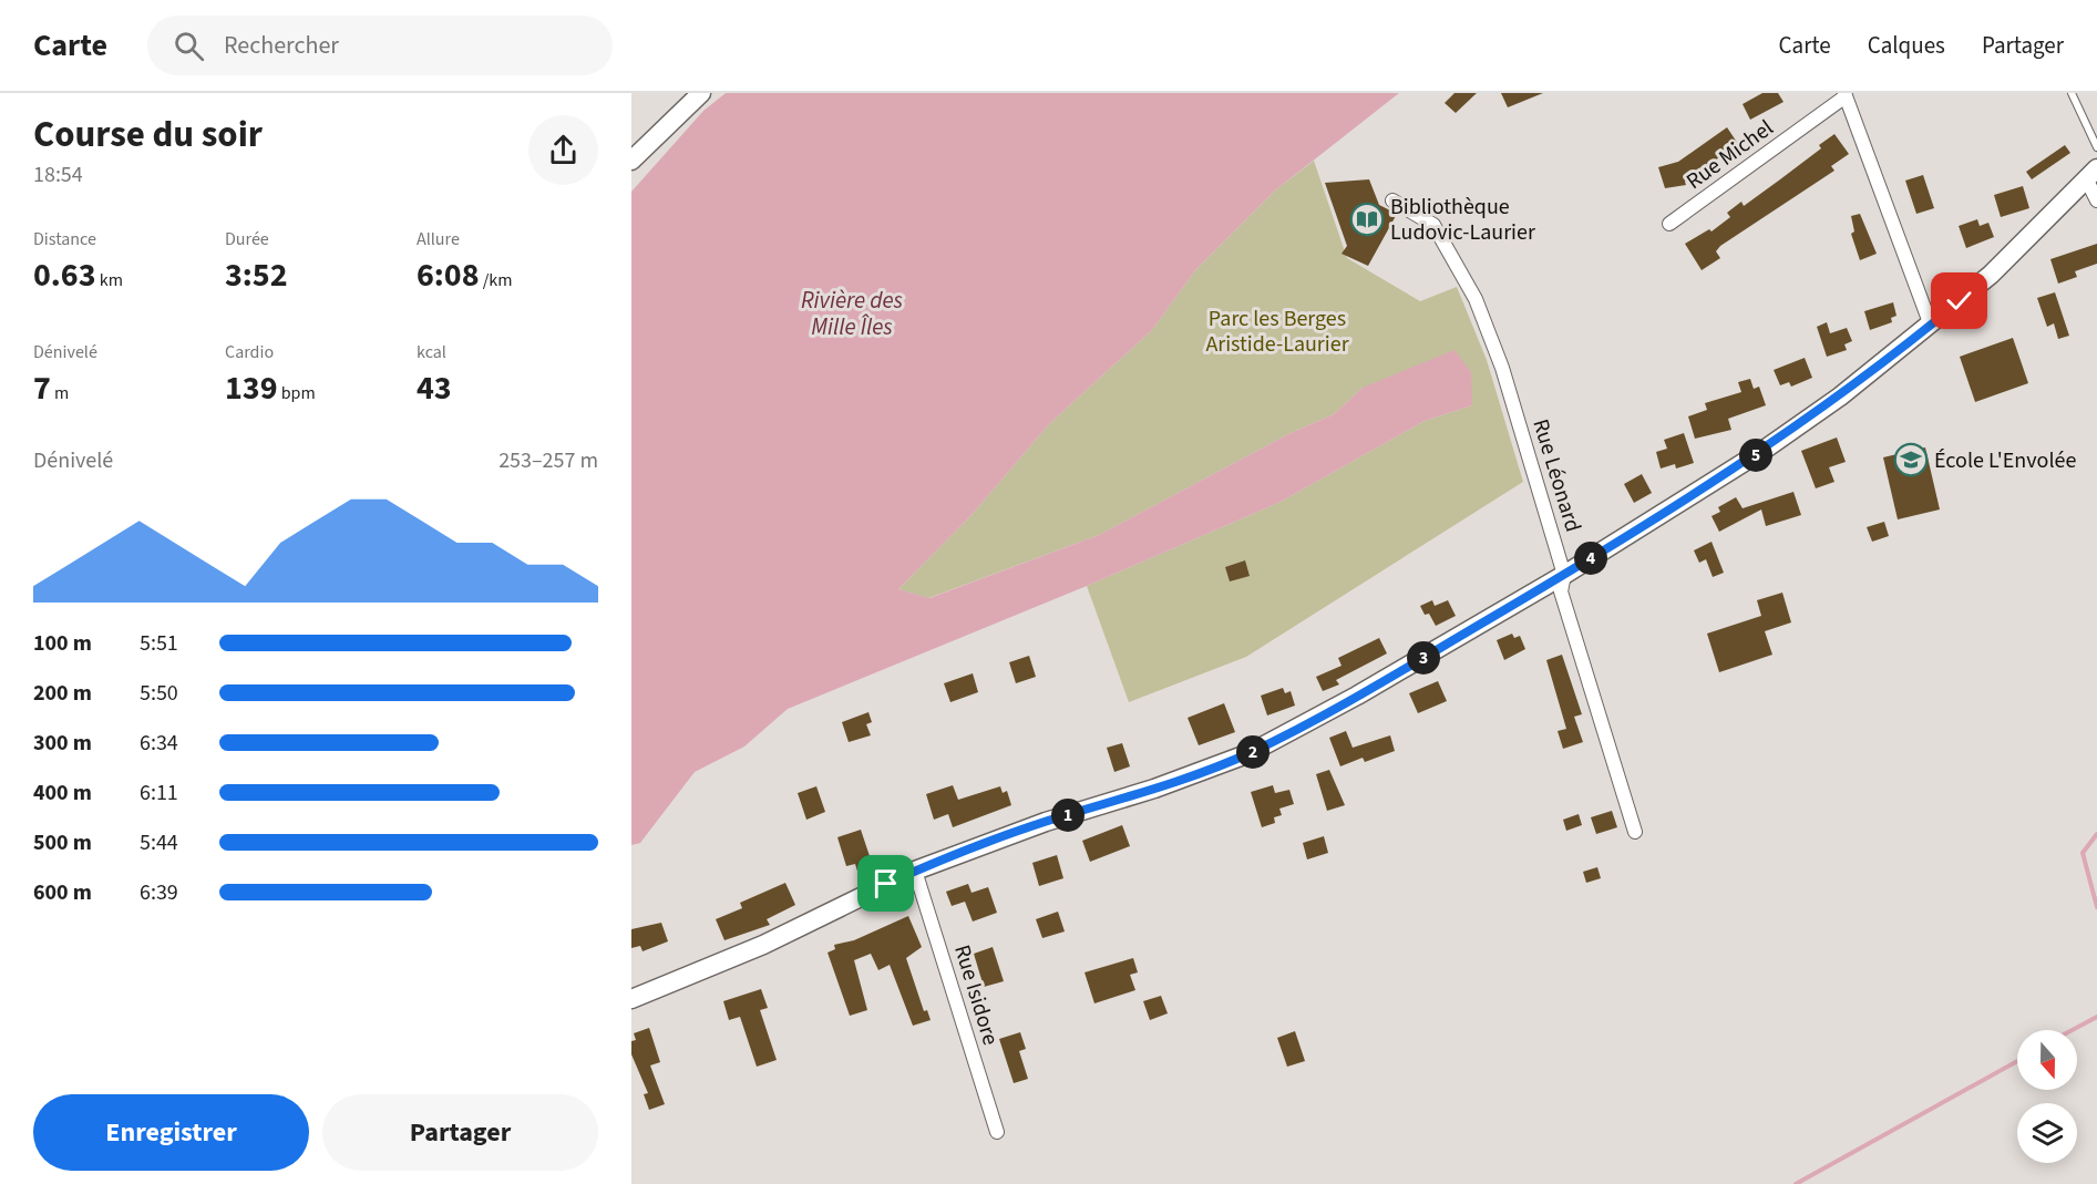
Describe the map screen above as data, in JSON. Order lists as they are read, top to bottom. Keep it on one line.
{"streets":{"street":["Rue Michel","Rue Léonard","Rue Isidore"]},"water":["Rivière des Mille Îles"],"parks":["Parc les Berges Aristide-Laurier"],"places":{"library":["Bibliothèque Ludovic-Laurier"],"school or university":["École L'Envolée"]},"north":"bottom","page":{"header":"Carte","search":"Rechercher","nav":["Carte","Calques","Partager"],"heading":["Course du soir","18:54"],"stats":[["Distance","0.63 km"],["Durée","3:52"],["Allure","6:08 /km"],["Dénivelé","7 m"],["Cardio","139 bpm"],["kcal","43"]],"chart":["Dénivelé","253–257 m"],"pins":["5","4","3","2","1"],"list":[{"name":"100 m","note":"5:51"},{"name":"200 m","note":"5:50"},{"name":"300 m","note":"6:34"},{"name":"400 m","note":"6:11"},{"name":"500 m","note":"5:44"},{"name":"600 m","note":"6:39"}],"buttons":["Enregistrer","Partager"]}}
